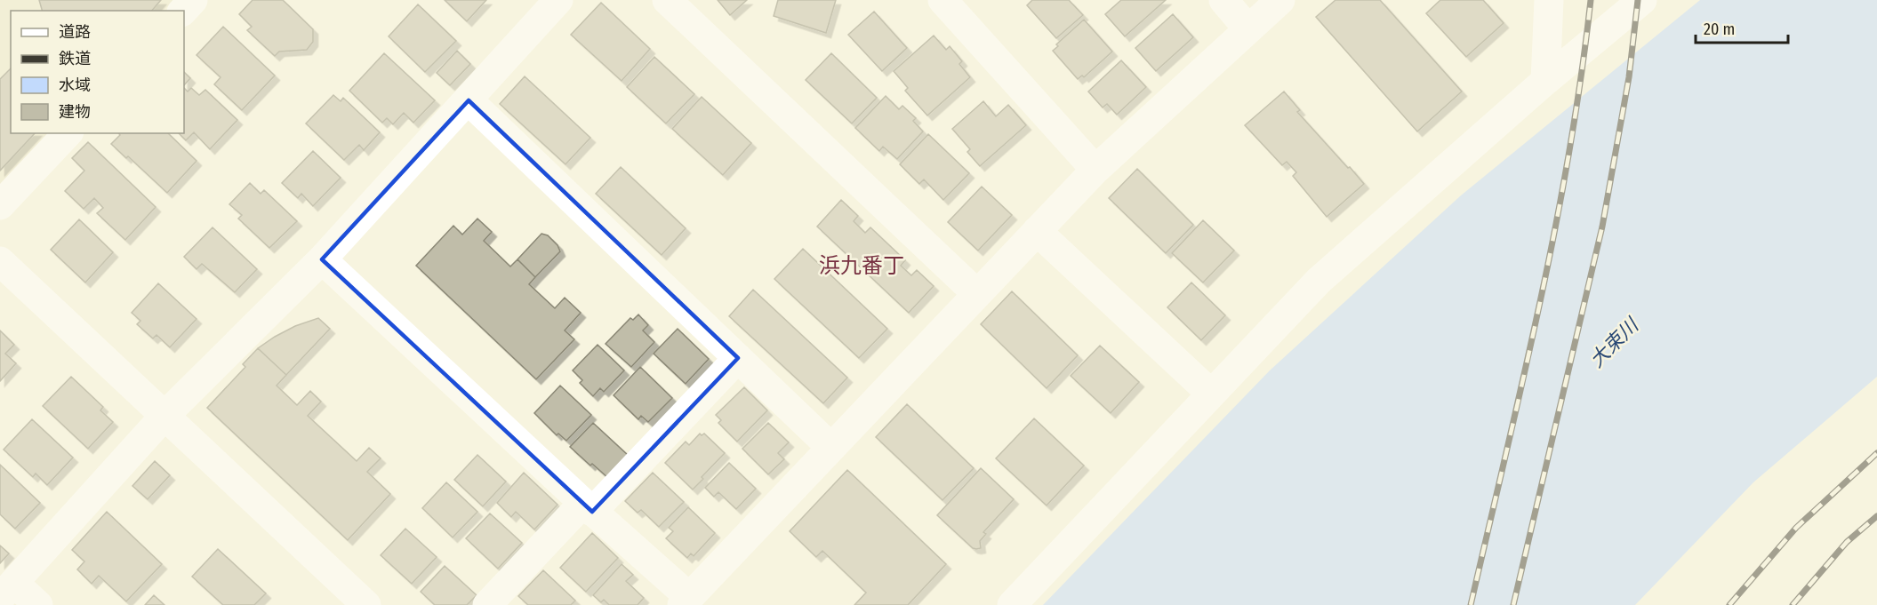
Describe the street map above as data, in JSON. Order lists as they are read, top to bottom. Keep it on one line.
{"districts":["浜九番丁"],"water":["大束川"],"legend":["道路","鉄道","水域","建物"],"scale_bar":"20 m"}
